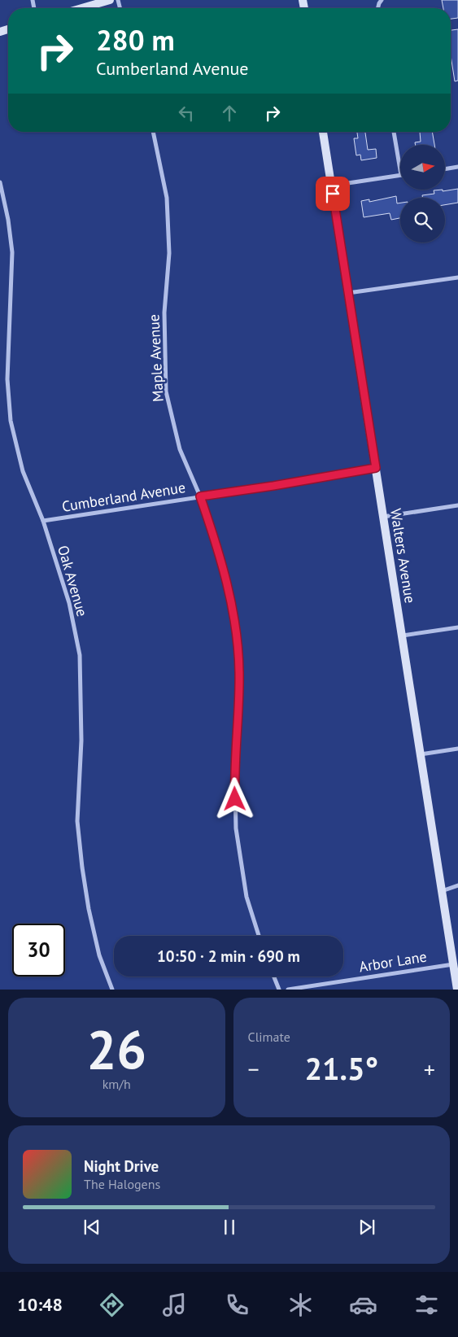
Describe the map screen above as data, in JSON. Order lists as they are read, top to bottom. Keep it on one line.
{"streets":{"main road":["Walters Avenue"],"street":["Maple Avenue","Cumberland Avenue","Oak Avenue","Arbor Lane"]},"crossings":[["Maple Avenue","Cumberland Avenue"],["Cumberland Avenue","Walters Avenue"],["Cumberland Avenue","Oak Avenue"],["Walters Avenue","Arbor Lane"]],"north":"right","page":{"turn":["280 m","Cumberland Avenue"],"limit":"30","trip":"10:50 · 2 min · 690 m","tile":[["26","km/h"],"Climate"],"heat":["−","21.5°","+"],"song":["Night Drive","The Halogens"],"tabs":"10:48"}}
